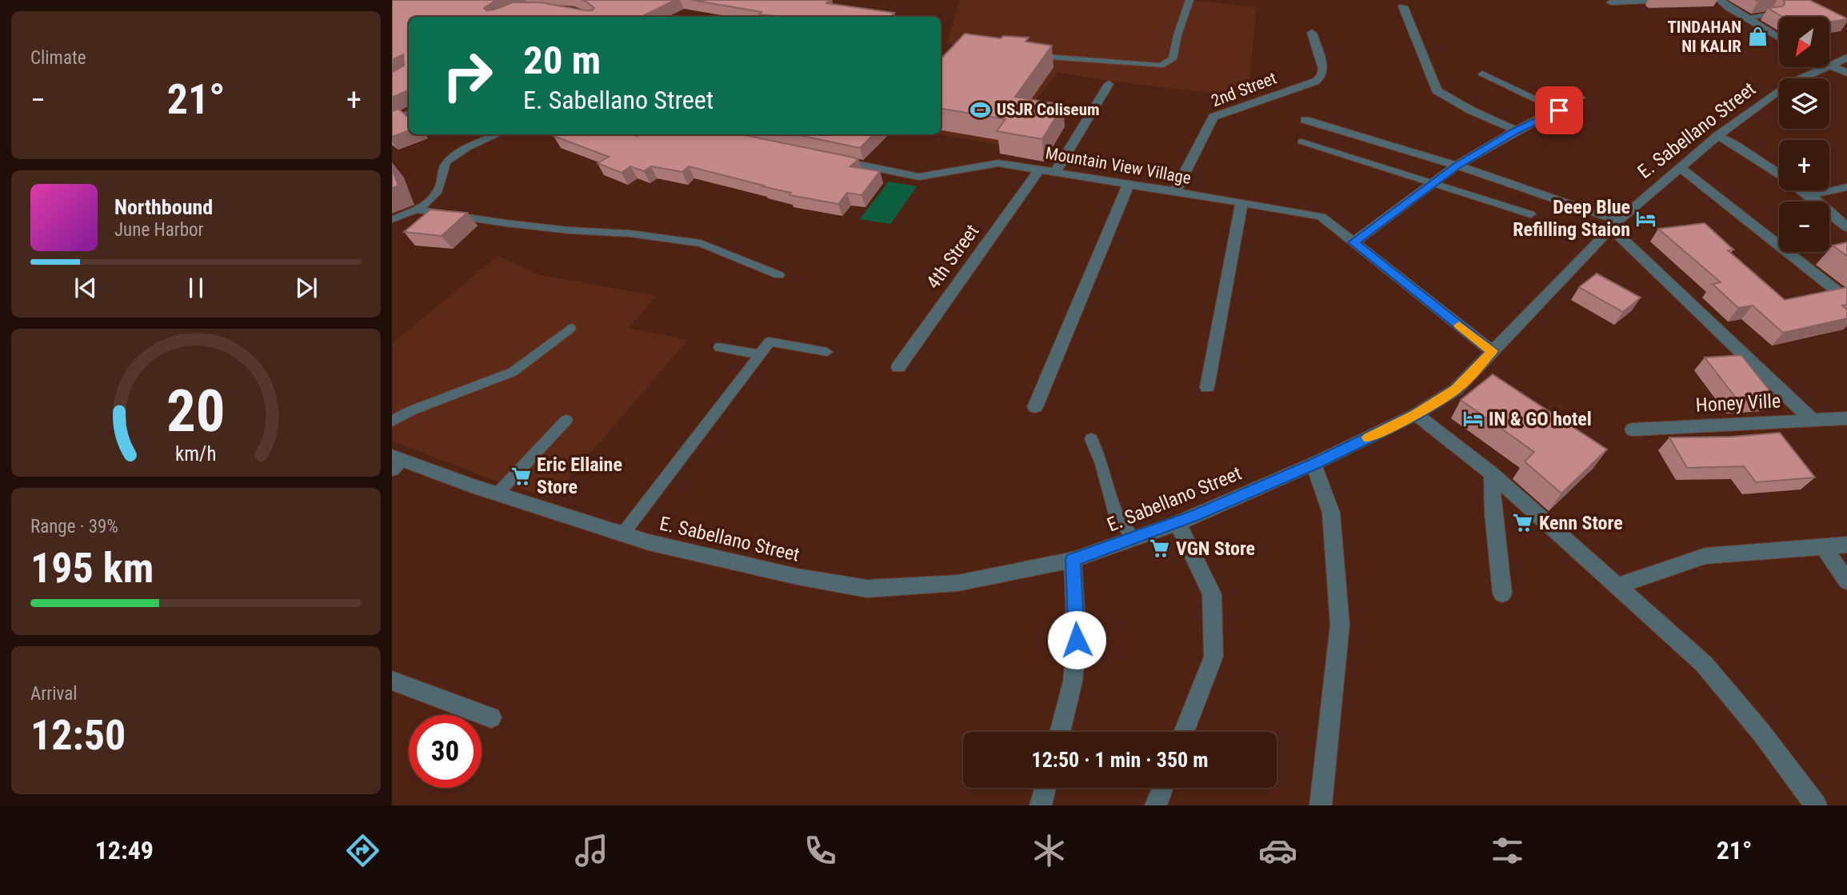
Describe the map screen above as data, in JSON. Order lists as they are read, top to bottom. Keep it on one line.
{"streets":{"street":["2nd Street","E. Sabellano Street","Mountain View Village","4th Street","Honey Ville"]},"crossings":[["2nd Street","Mountain View Village"],["E. Sabellano Street","Mountain View Village"],["Mountain View Village","4th Street"]],"places":{"shop":["TINDAHAN NI KALIR"],"sports":["USJR Coliseum"],"hotel":["Deep Blue Refilling Staion","IN & GO hotel"],"supermarket":["Eric Ellaine Store","Kenn Store","VGN Store"]},"north":"bottom left","page":{"tile":["Climate",["Range · 39%","195 km"],["Arrival","12:50"]],"map_buttons":["+","−"],"turn":["20 m","E. Sabellano Street"],"heat":["−","21°","+"],"song":["Northbound","June Harbor"],"limit":"30","trip":"12:50 · 1 min · 350 m","tabs":["12:49","21°"],"gauge":["20","km/h"]}}
